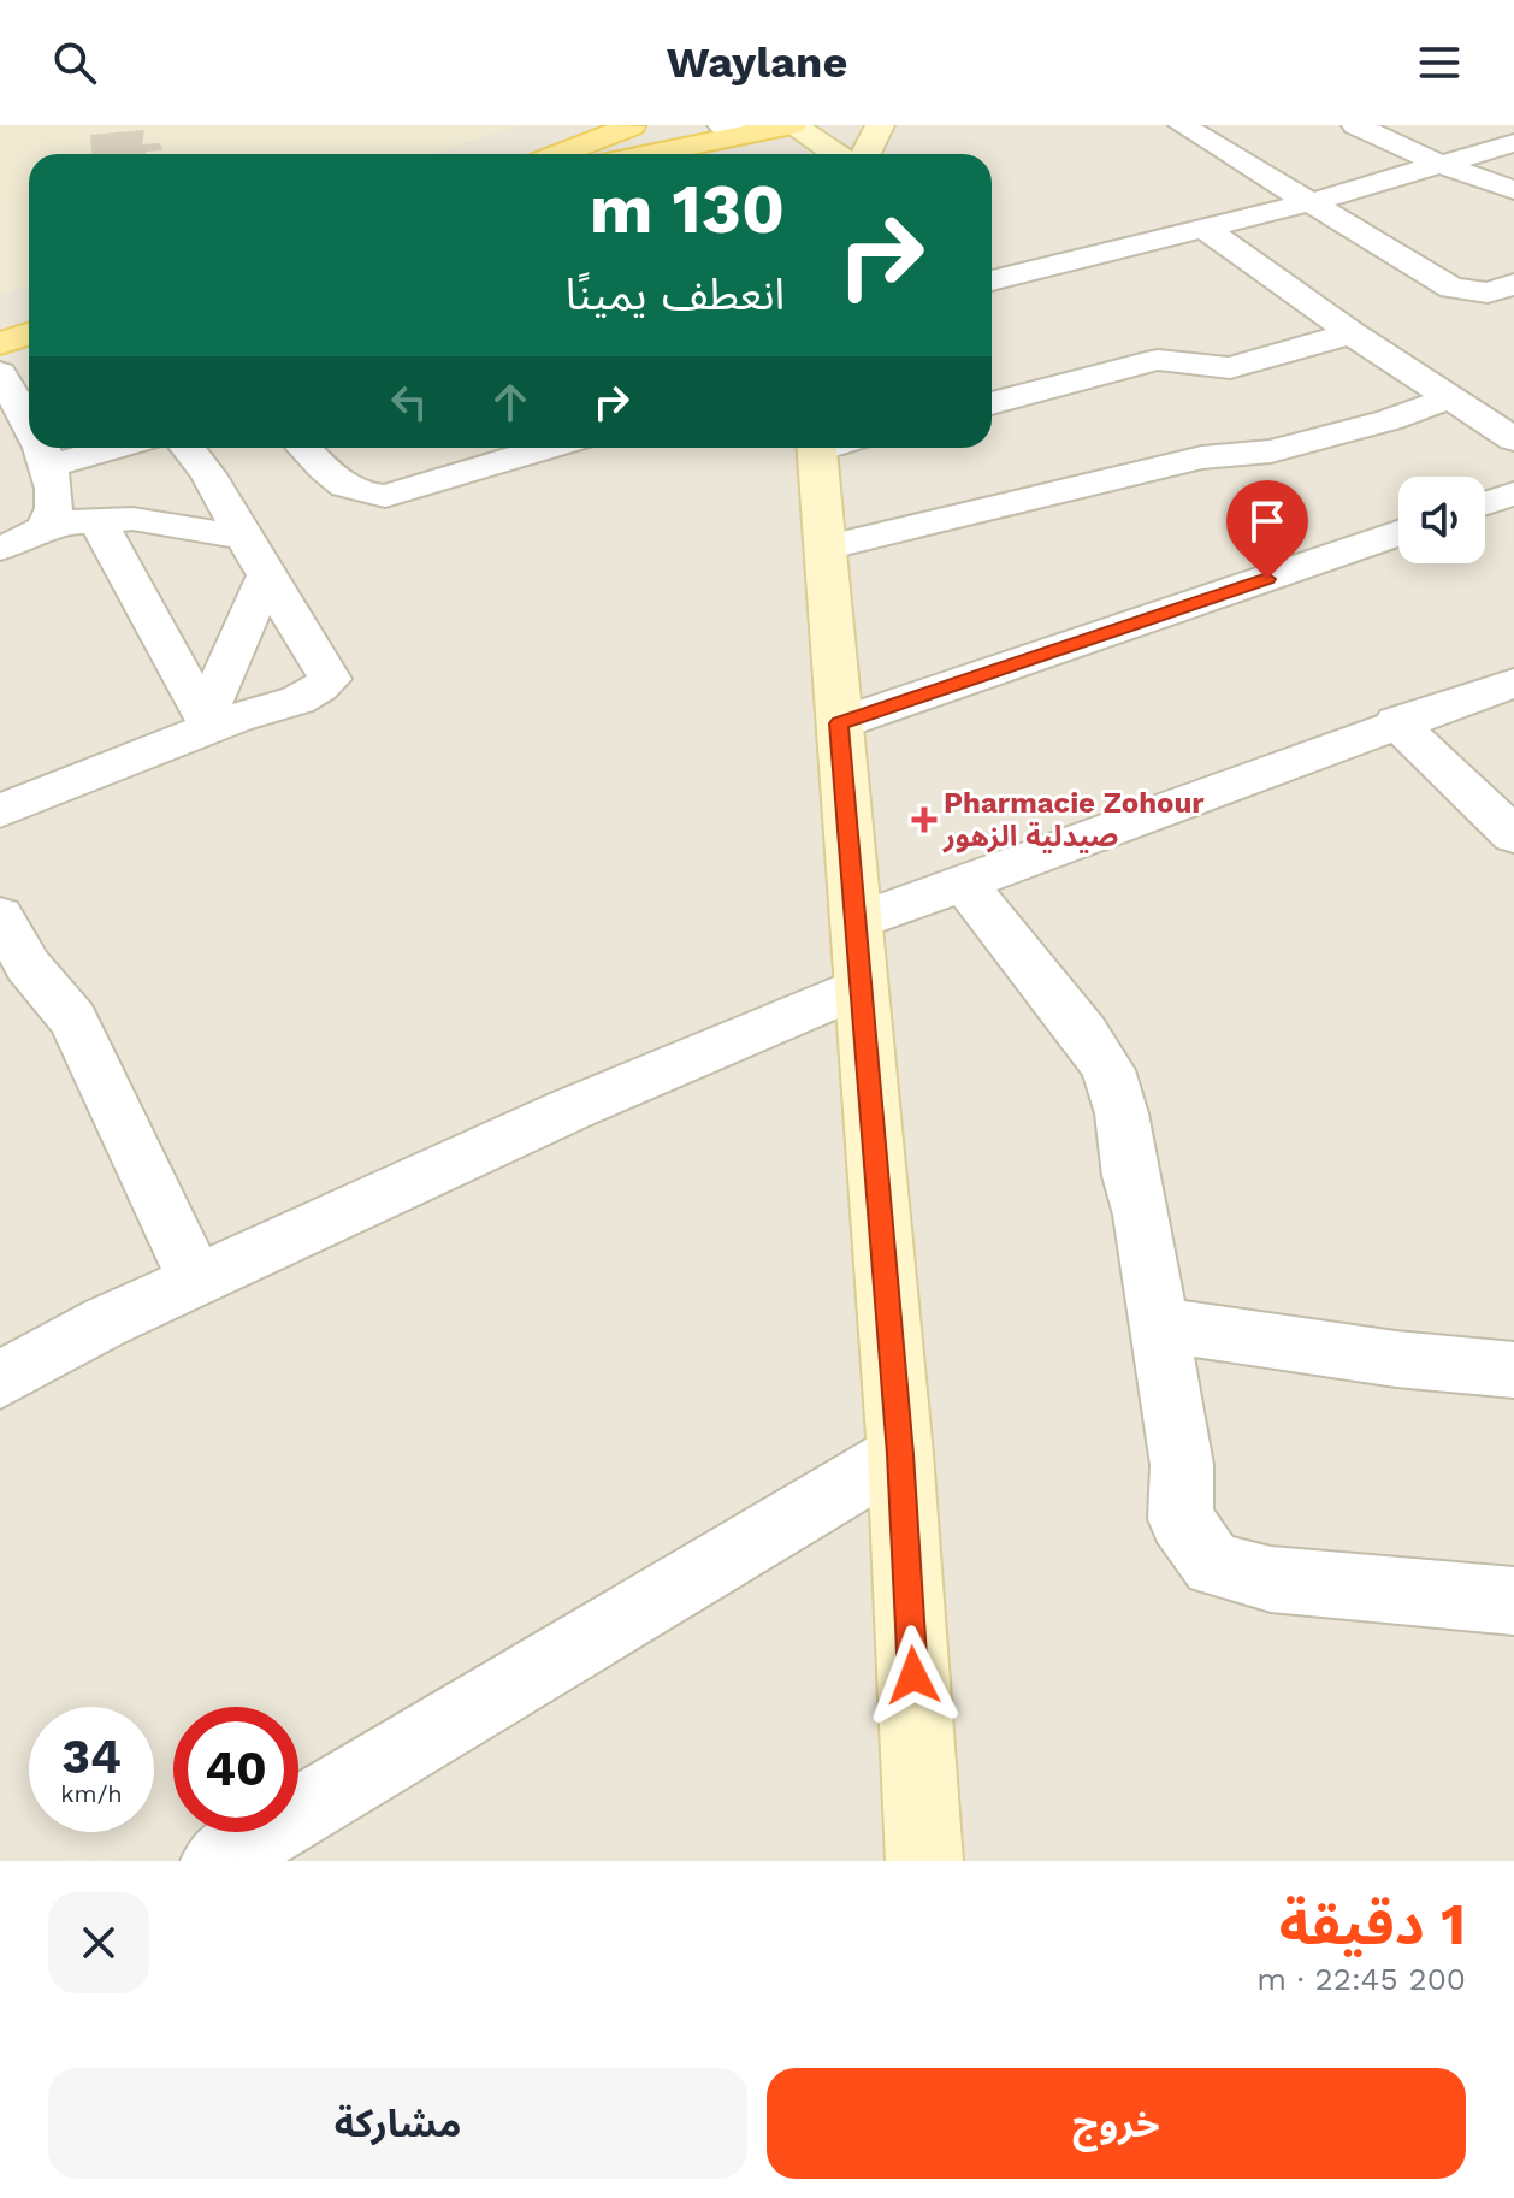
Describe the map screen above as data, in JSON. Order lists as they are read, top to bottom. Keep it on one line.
{"places":{"health":["Pharmacie Zohour صيدلية الزهور"]},"page":{"header":"Waylane","turn":["130 m","انعطف يمينًا"],"speed":"34 km/h","limit":"40","heading":["1 دقيقة","200 m · 22:45"],"buttons":["خروج","مشاركة"]}}
